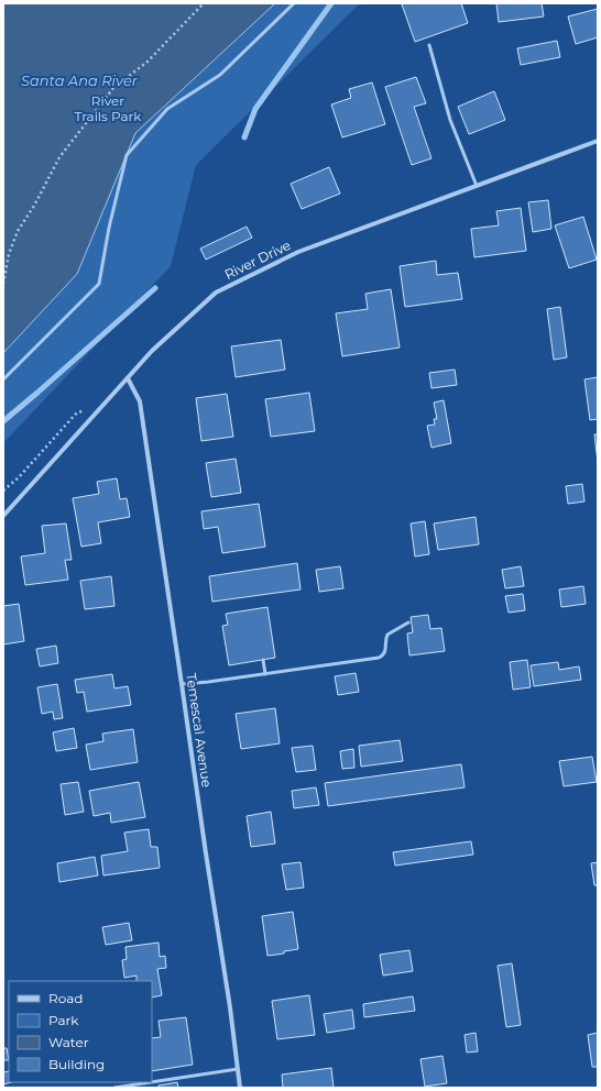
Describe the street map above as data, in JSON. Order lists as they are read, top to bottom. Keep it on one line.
{"streets":{"street":["River Drive","Temescal Avenue"]},"crossings":[["River Drive","Temescal Avenue"]],"water":["Santa Ana River"],"parks":["River Trails Park"],"legend":["Road","Park","Water","Building"]}
